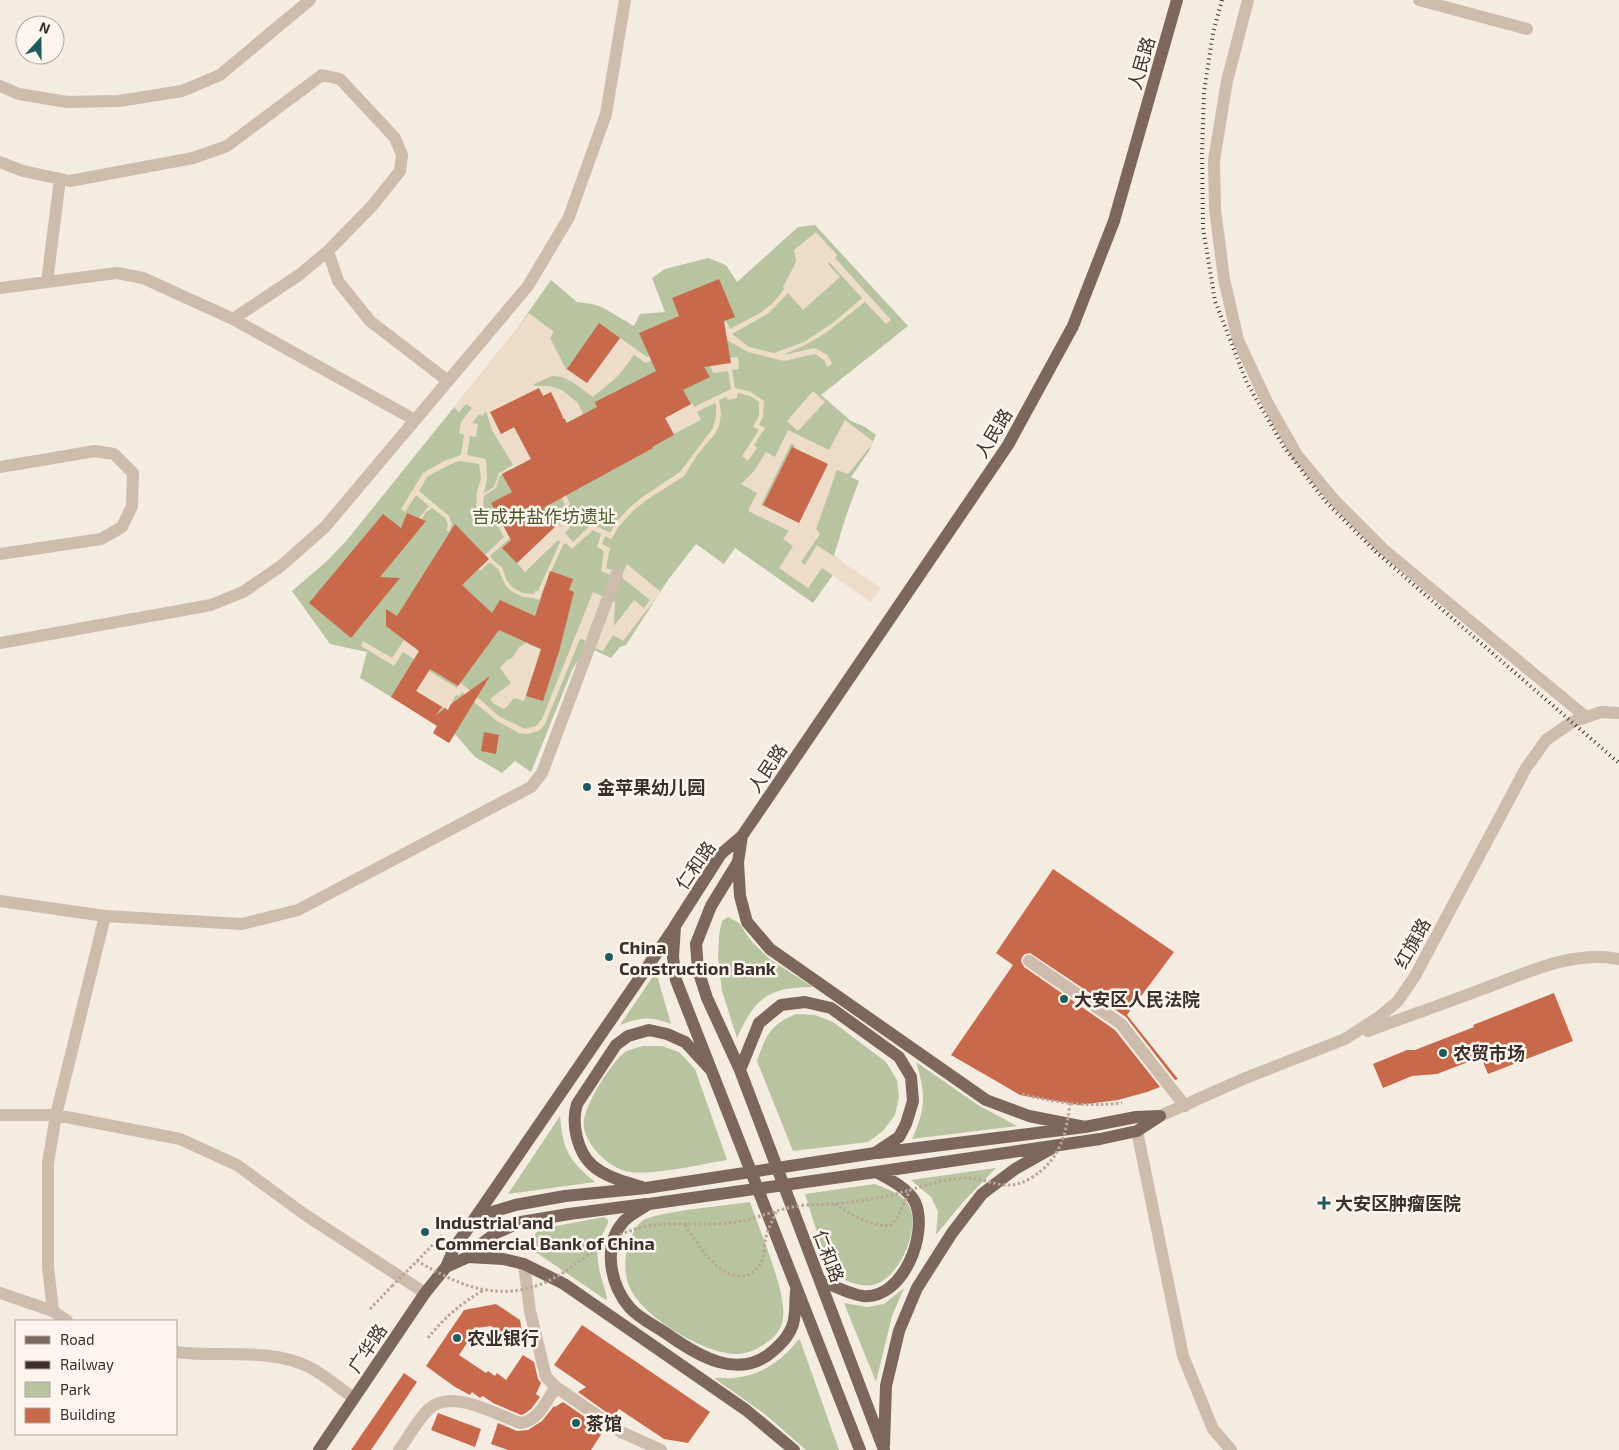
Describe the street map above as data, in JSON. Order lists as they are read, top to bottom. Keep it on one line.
{"streets":{"main road":["人民路","仁和路","广华路"],"street":["红旗路"]},"crossings":[["人民路","仁和路"]],"parks":["吉成井盐作坊遗址"],"places":{"other":["金苹果幼儿园","China Construction Bank","大安区人民法院","农贸市场","Industrial and Commercial Bank of China","农业银行","茶馆"],"health":["大安区肿瘤医院"]},"legend":["Road","Railway","Park","Building"],"north":"top"}
